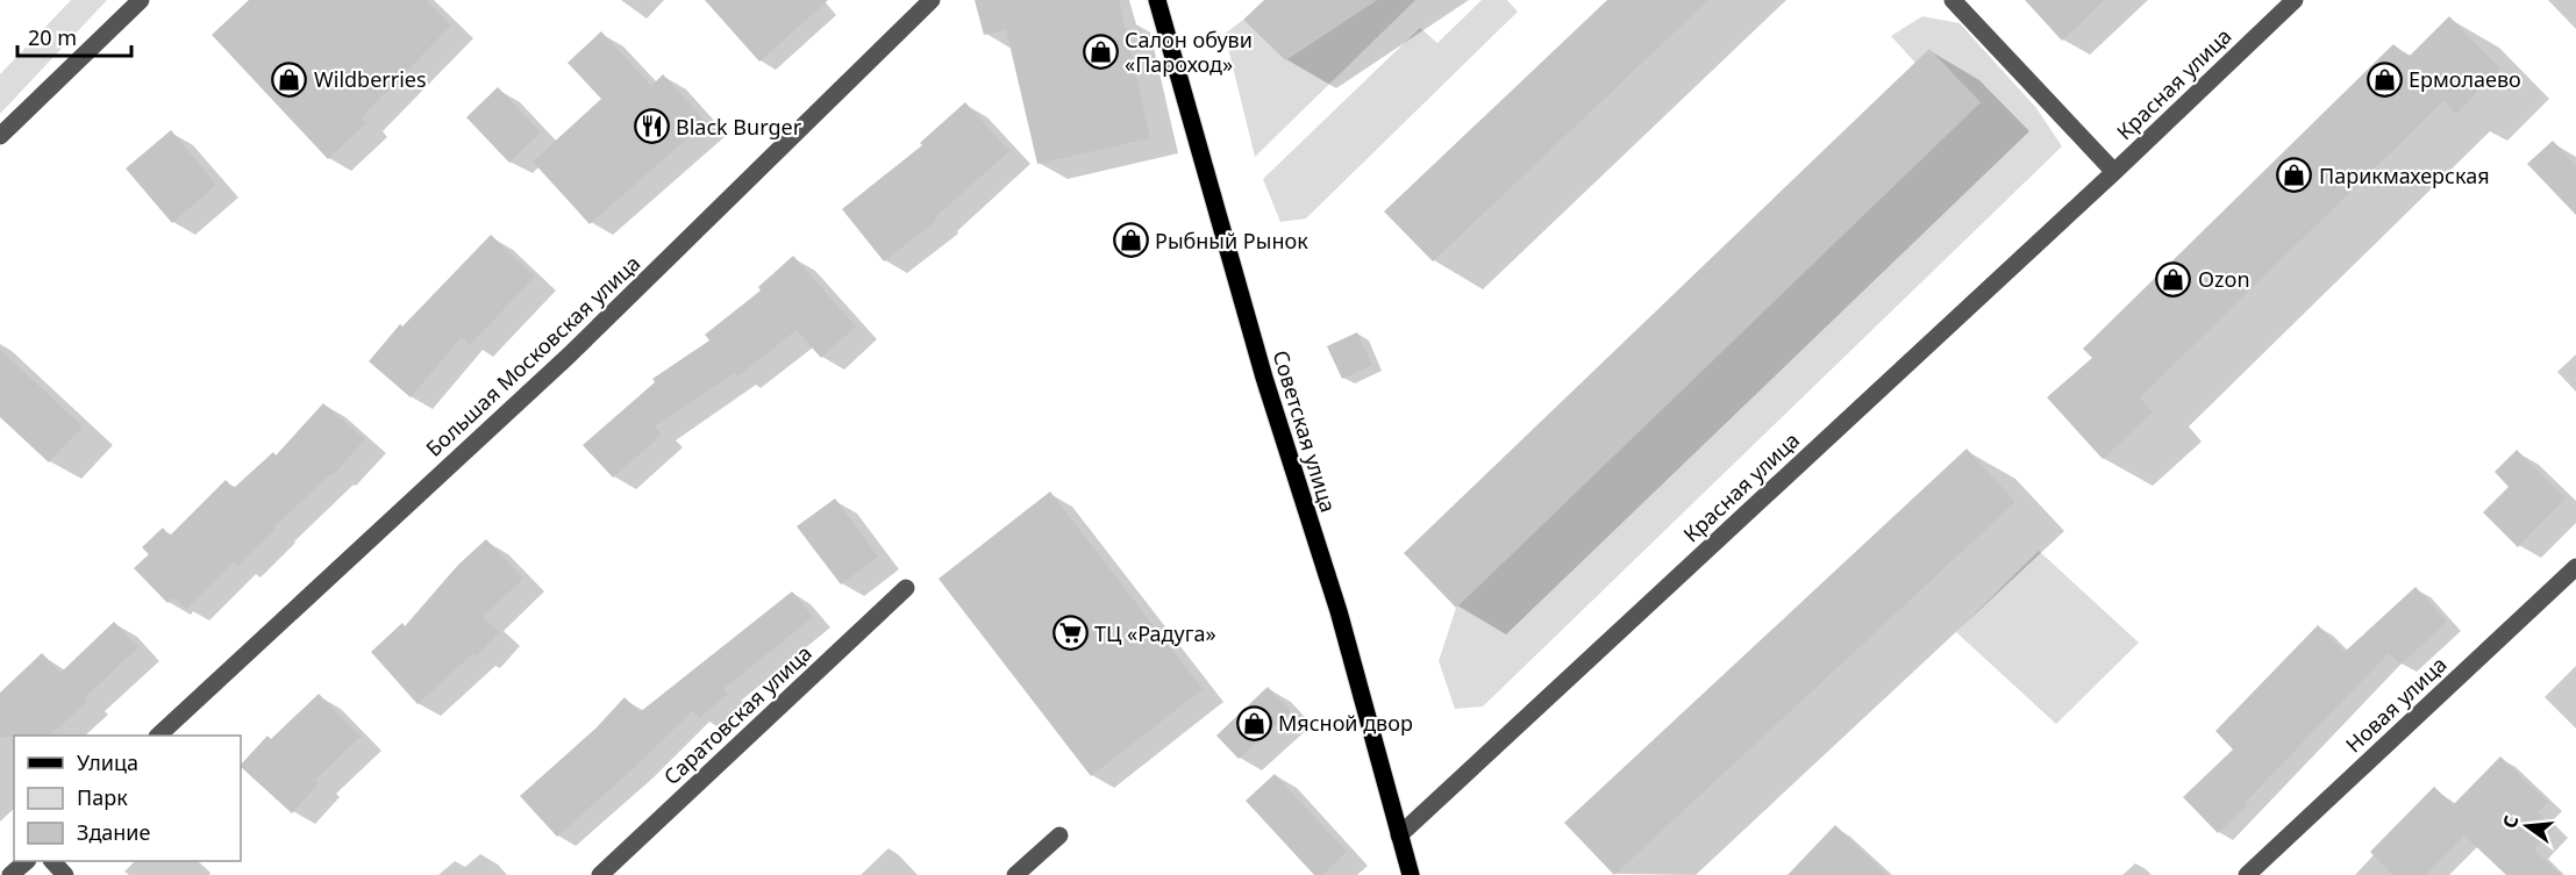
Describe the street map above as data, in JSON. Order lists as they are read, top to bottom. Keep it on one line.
{"streets":{"main road":["Советская улица"],"street":["Красная улица","Большая Московская улица","Новая улица","Саратовская улица"]},"crossings":[["Красная улица","Советская улица"]],"places":{"shop":["Салон обуви «Пароход»","Wildberries","Ермолаево","Парикмахерская","Рыбный Рынок","Ozon","Мясной двор"],"restaurant":["Black Burger"],"supermarket":["ТЦ «Радуга»"]},"legend":["Улица","Парк","Здание"],"scale_bar":"20 m","north":"left"}
